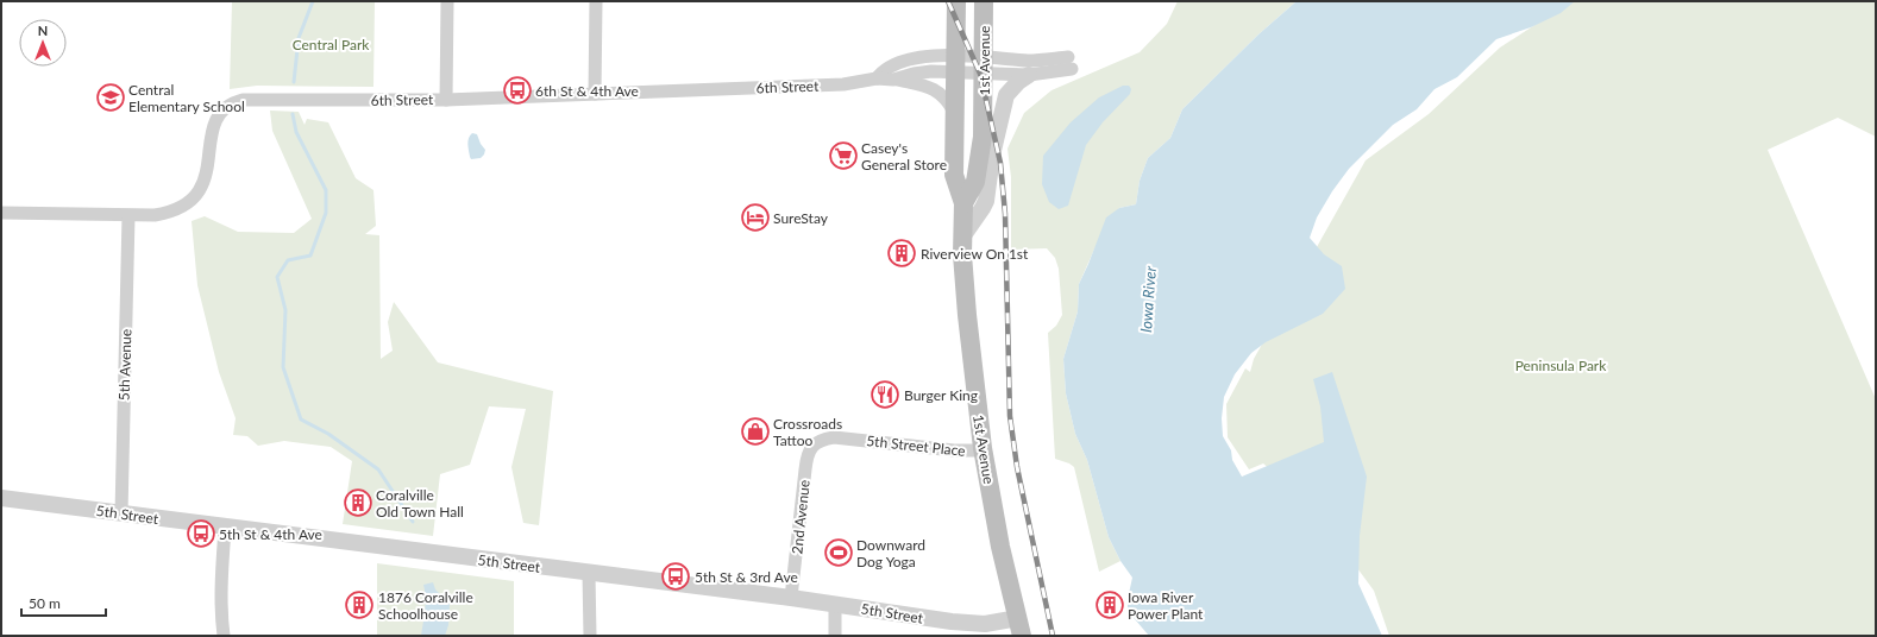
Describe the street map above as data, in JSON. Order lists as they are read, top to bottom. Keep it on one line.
{"streets":{"main road":["1st Avenue"],"street":["6th Street","5th Avenue","5th Street Place","5th Street","2nd Avenue"]},"crossings":[["1st Avenue","6th Street"],["1st Avenue","5th Street Place"],["1st Avenue","5th Street"],["6th Street","5th Avenue"],["5th Avenue","5th Street"],["5th Street Place","2nd Avenue"],["5th Street","2nd Avenue"]],"water":["Iowa River"],"parks":["Central Park","Peninsula Park"],"places":{"bus stop":["6th St & 4th Ave","5th St & 4th Ave","5th St & 3rd Ave"],"school or university":["Central Elementary School"],"supermarket":["Casey's General Store"],"hotel":["SureStay"],"building":["Riverview On 1st","Coralville Old Town Hall","1876 Coralville Schoolhouse","Iowa River Power Plant"],"restaurant":["Burger King"],"shop":["Crossroads Tattoo"],"sports":["Downward Dog Yoga"]},"scale_bar":"50 m","north":"top"}
